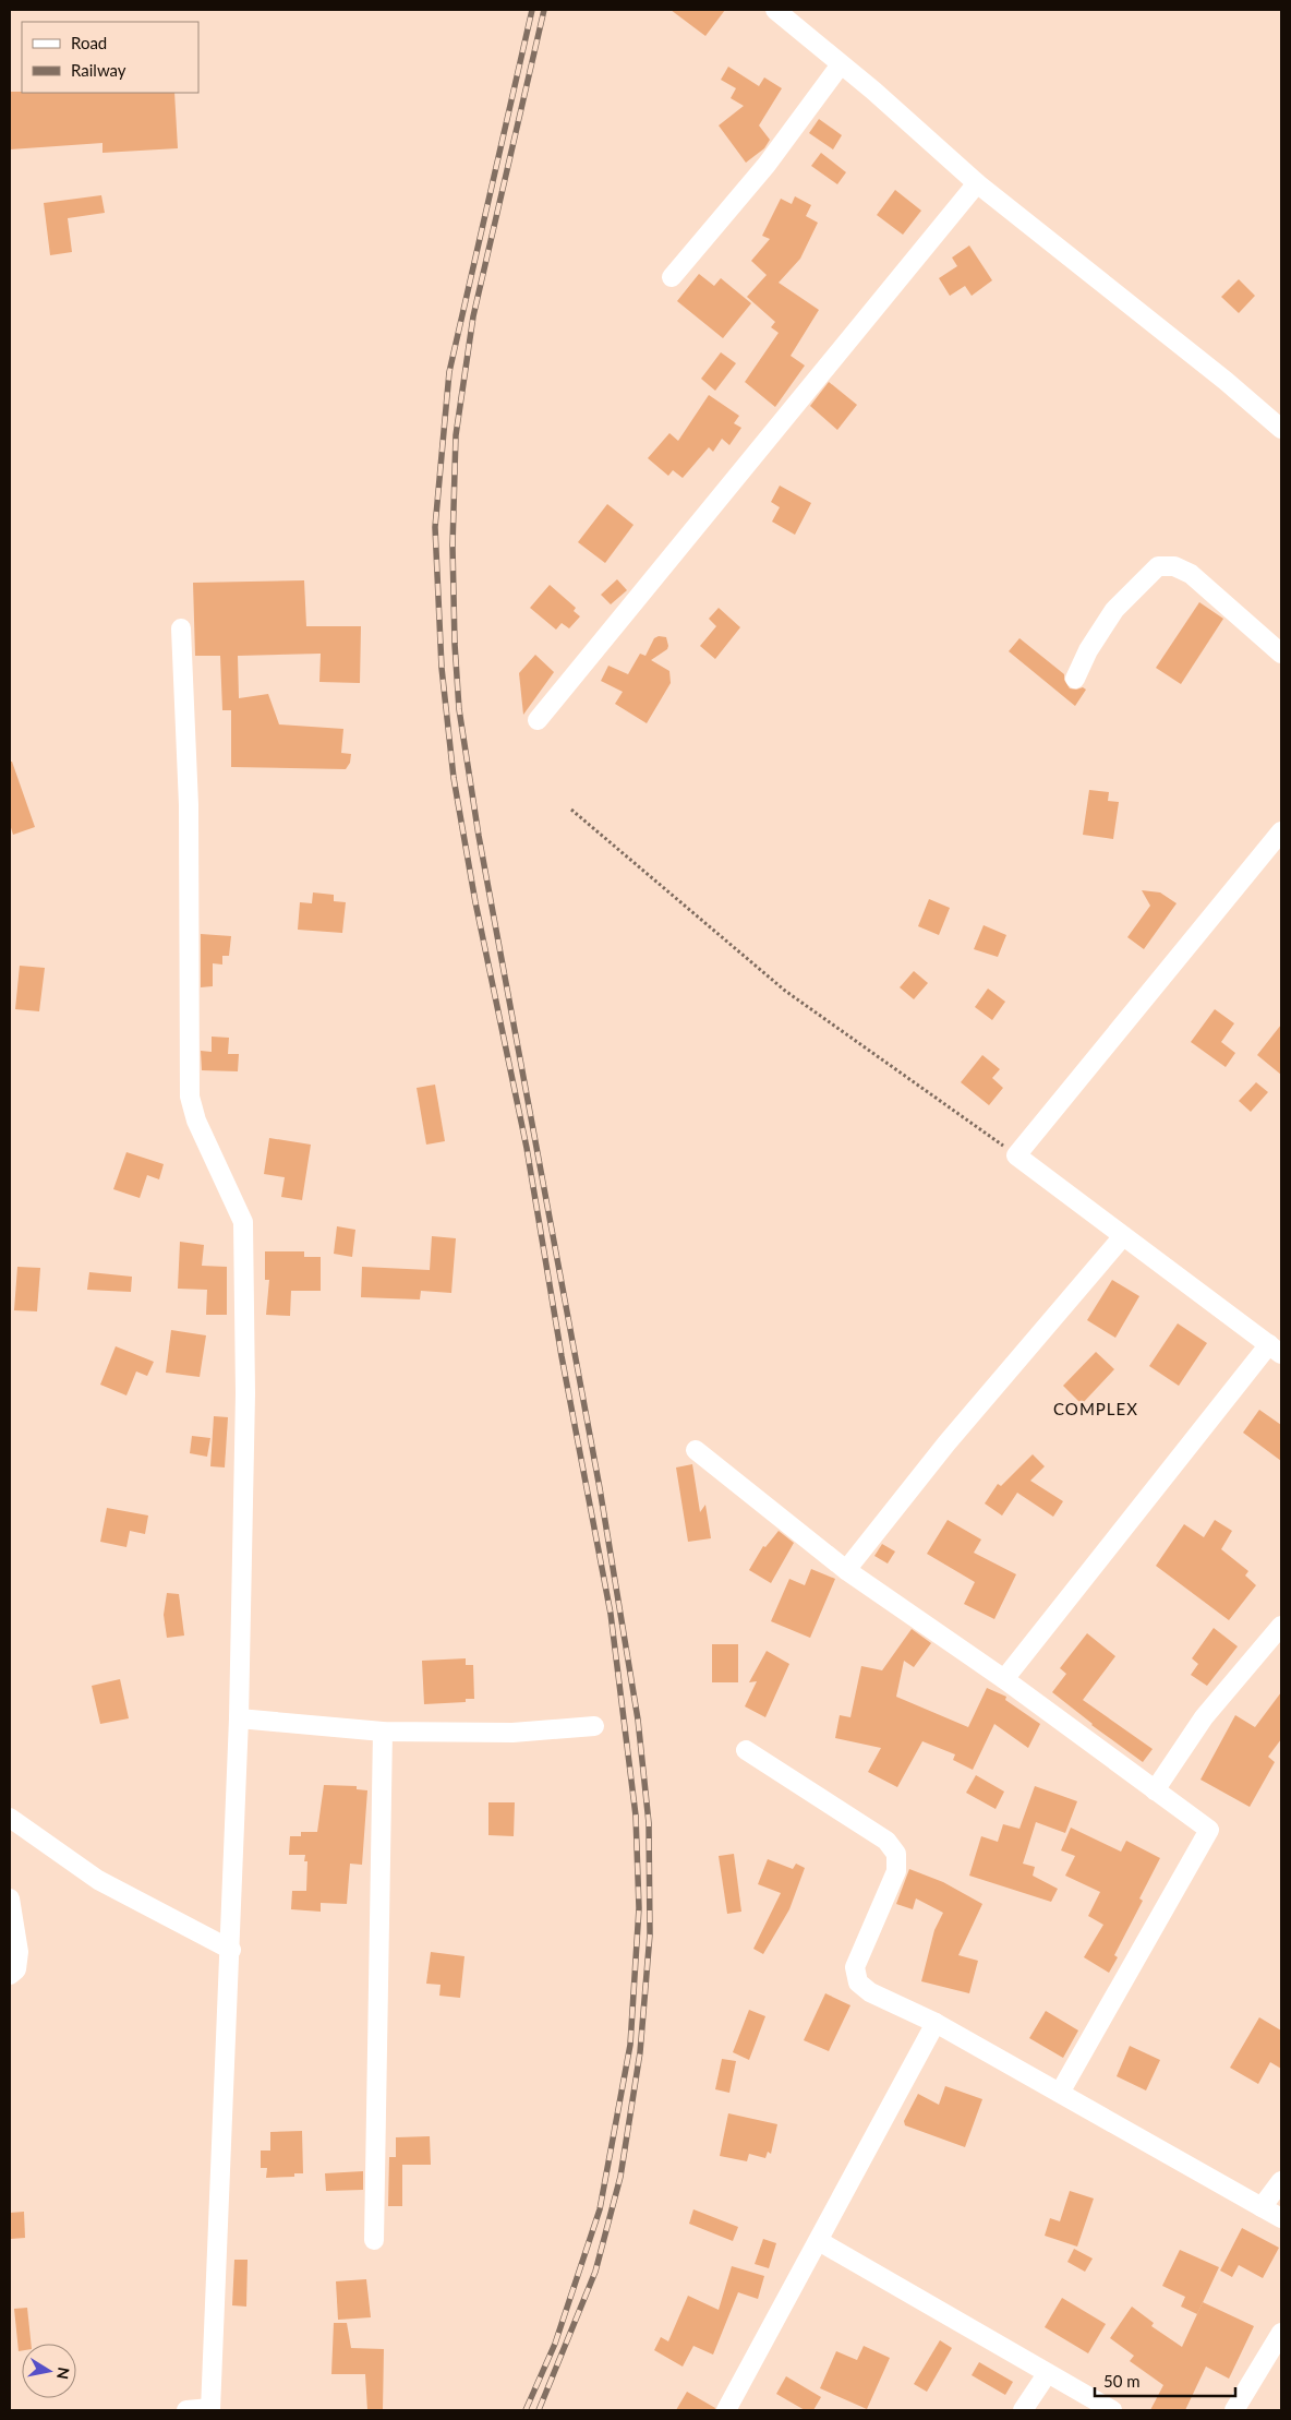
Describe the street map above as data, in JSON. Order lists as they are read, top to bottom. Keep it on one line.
{"districts":["COMPLEX"],"legend":["Road","Railway"],"scale_bar":"50 m","north":"right"}
